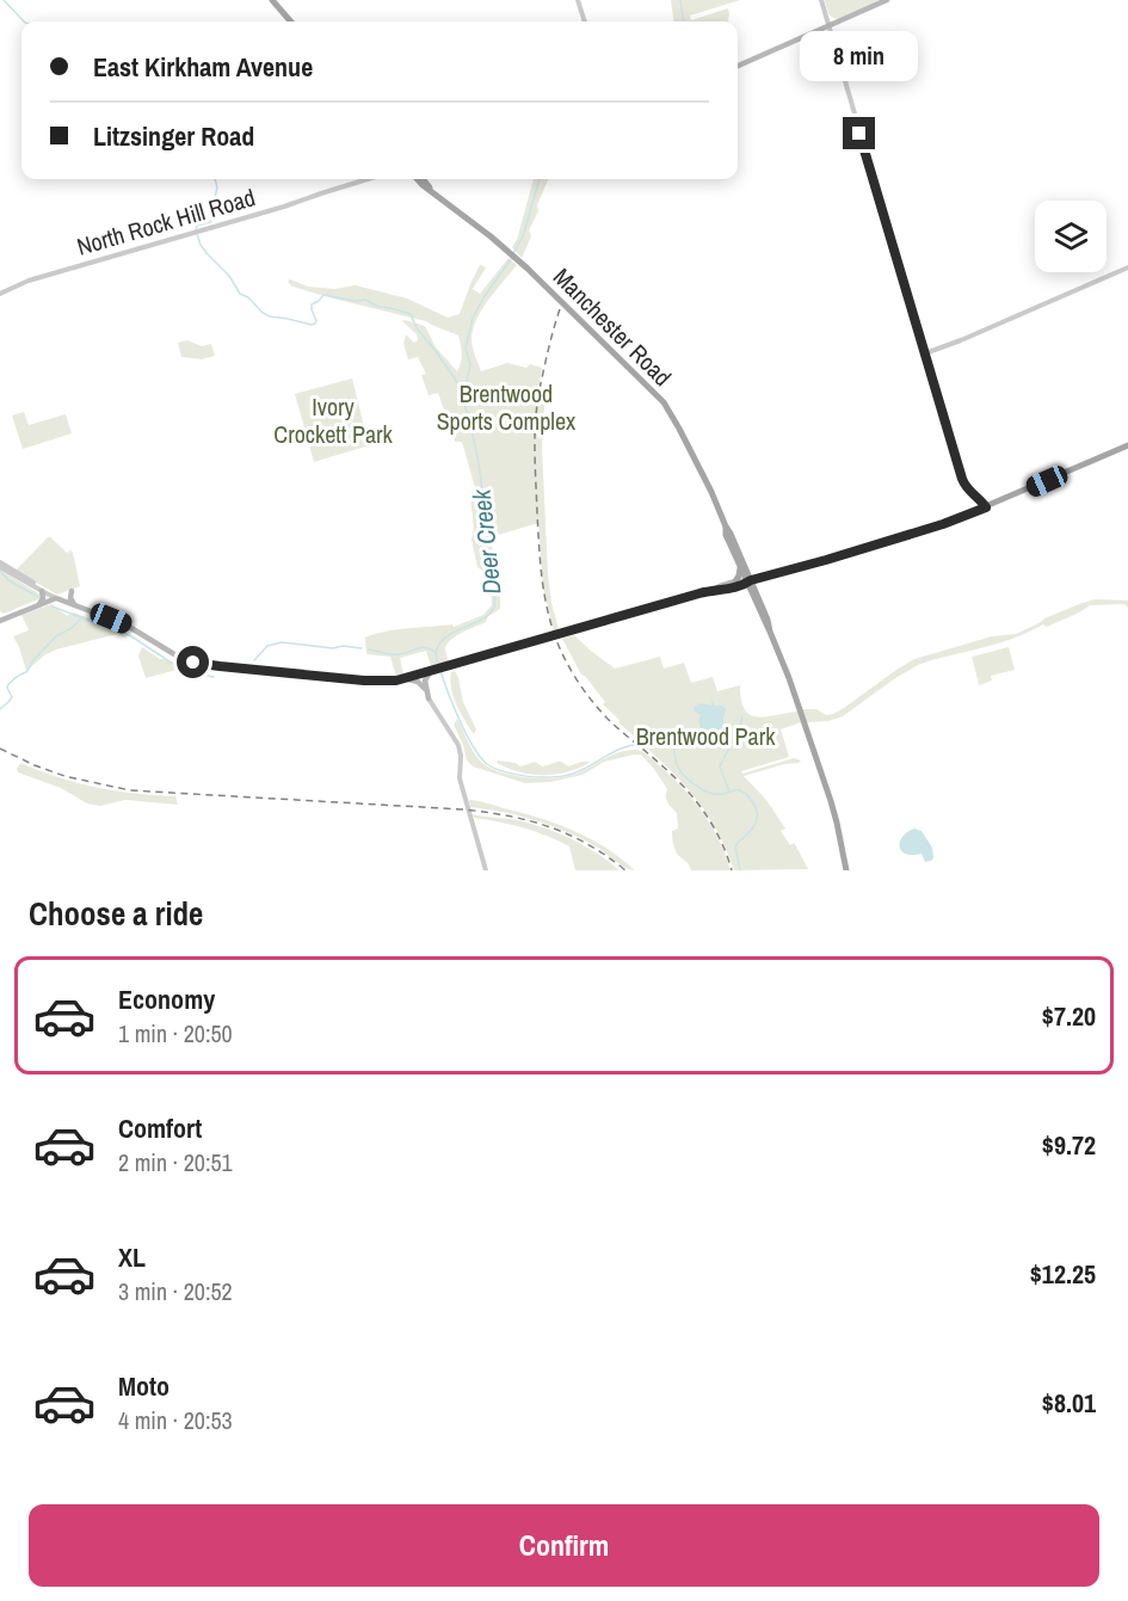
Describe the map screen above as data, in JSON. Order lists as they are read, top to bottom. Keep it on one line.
{"streets":{"main road":["Manchester Road"],"street":["North Rock Hill Road"]},"water":["Deer Creek"],"parks":["Brentwood Sports Complex","Ivory Crockett Park","Brentwood Park"],"page":{"banner":["East Kirkham Avenue","Litzsinger Road"],"bubble":"8 min","heading":"Choose a ride","list":[{"name":"Economy","note":"1 min · 20:50","value":"$7.20"},{"name":"Comfort","note":"2 min · 20:51","value":"$9.72"},{"name":"XL","note":"3 min · 20:52","value":"$12.25"},{"name":"Moto","note":"4 min · 20:53","value":"$8.01"}],"buttons":"Confirm"}}
